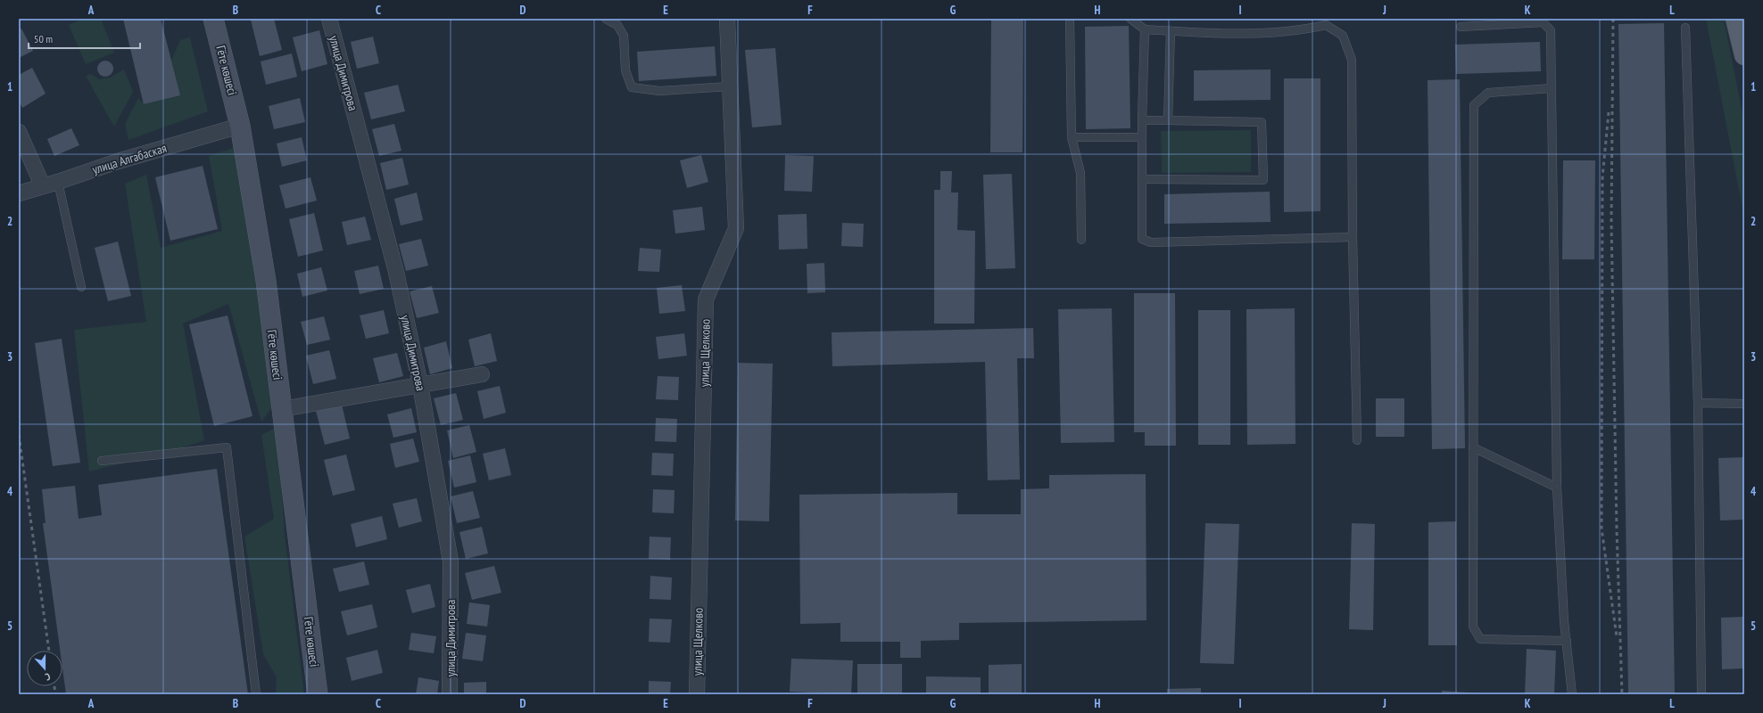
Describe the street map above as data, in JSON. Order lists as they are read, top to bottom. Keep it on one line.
{"streets":{"main road":["Гёте көшесі"],"street":["улица Димитрова","улица Алгабаская","улица Щелково"]},"crossings":[["Гёте көшесі","улица Алгабаская"]],"scale_bar":"50 m","north":"bottom","grid":{"columns":["A","B","C","D","E","F","G","H","I","J","K","L"],"rows":["1","2","3","4","5"]}}
